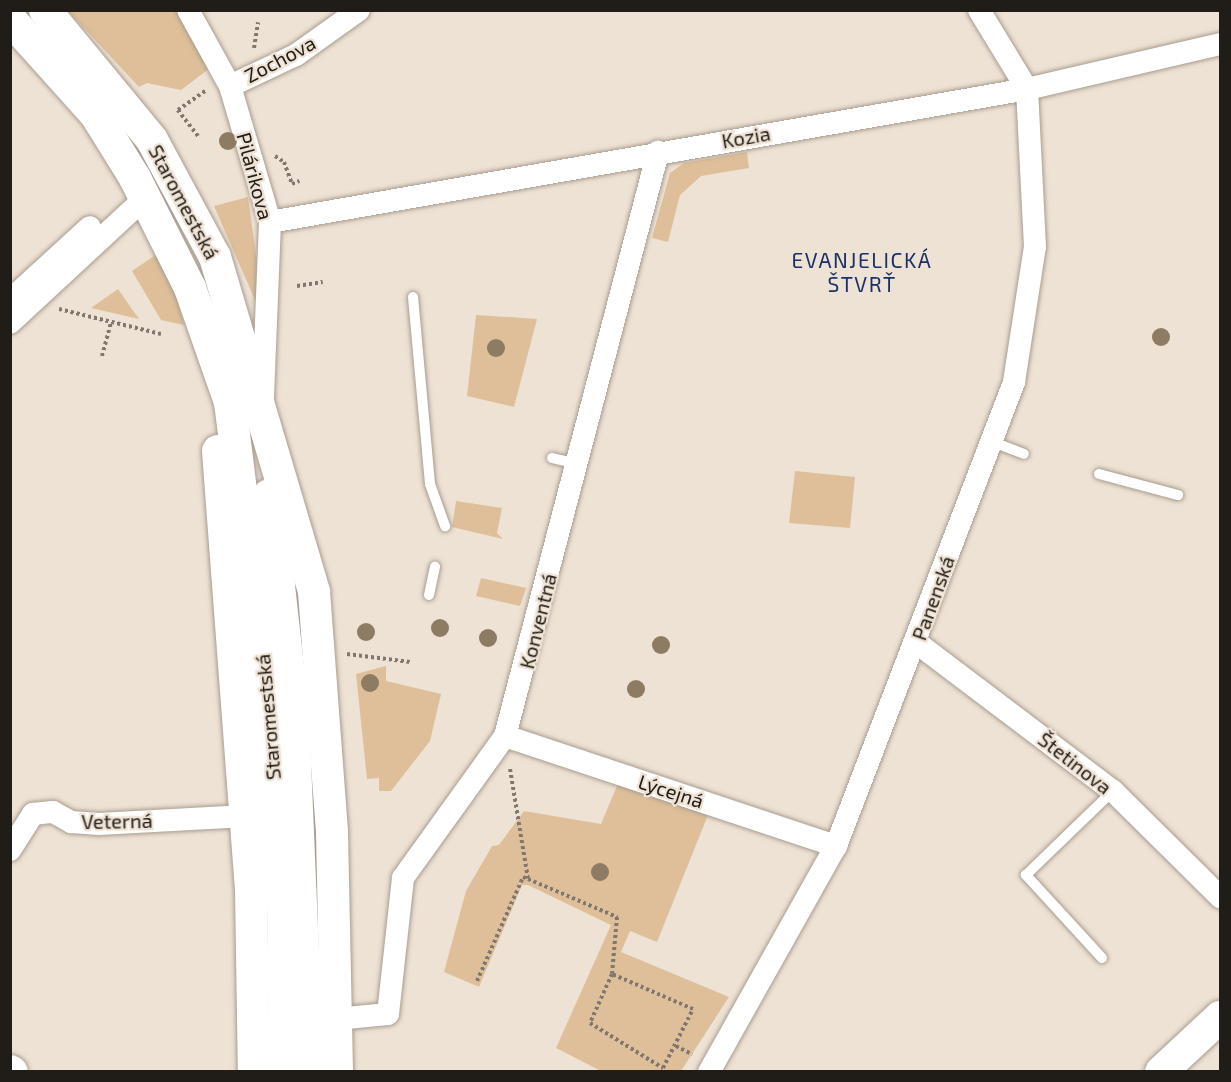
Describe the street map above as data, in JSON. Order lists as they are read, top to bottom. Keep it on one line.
{"streets":{"main road":["Staromestská"],"street":["Zochova","Kozia","Pilárikova","Panenská","Konventná","Štetinova","Lýcejná","Veterná"]},"crossings":[["Zochova","Pilárikova"],["Kozia","Pilárikova"],["Kozia","Panenská"],["Kozia","Konventná"],["Pilárikova","Staromestská"],["Staromestská","Konventná"],["Staromestská","Veterná"],["Panenská","Štetinova"],["Panenská","Lýcejná"],["Konventná","Lýcejná"]],"districts":["EVANJELICKÁ ŠTVRŤ"]}
